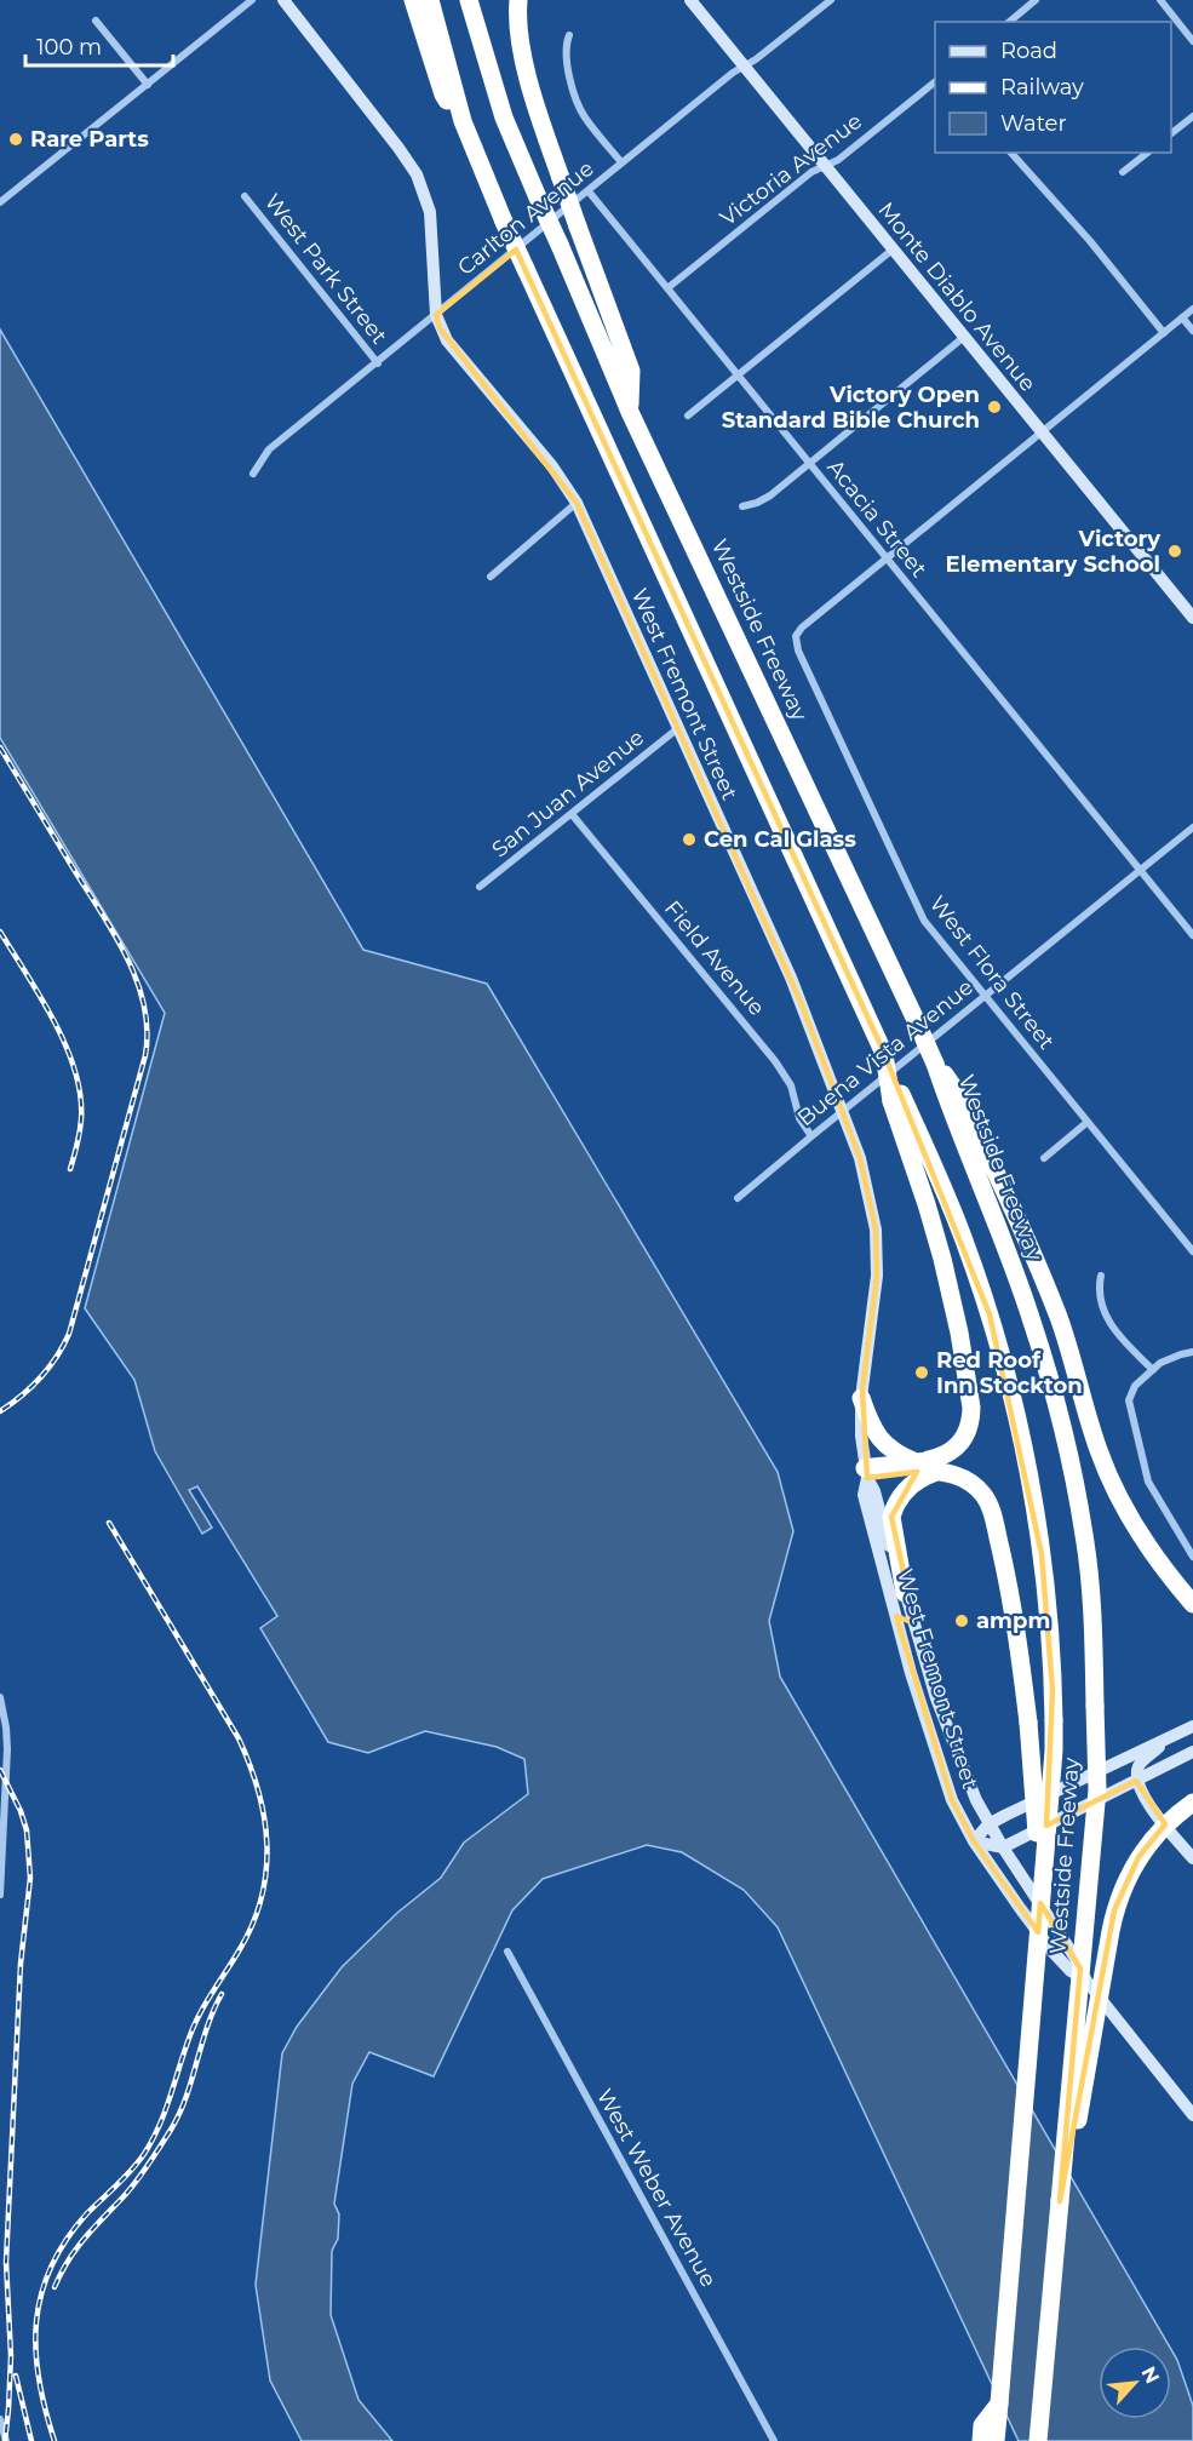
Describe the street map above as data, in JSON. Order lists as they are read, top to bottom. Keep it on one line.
{"streets":{"highway":["Westside Freeway"],"street":["Victoria Avenue","Carlton Avenue","West Park Street","Monte Diablo Avenue","Acacia Street","West Fremont Street","San Juan Avenue","Field Avenue","West Flora Street","Buena Vista Avenue","West Weber Avenue"]},"crossings":[["Victoria Avenue","Monte Diablo Avenue"],["Victoria Avenue","Acacia Street"],["Carlton Avenue","West Park Street"],["Carlton Avenue","Monte Diablo Avenue"],["Carlton Avenue","Acacia Street"],["Carlton Avenue","West Fremont Street"],["Acacia Street","West Flora Street"],["Acacia Street","Buena Vista Avenue"],["West Fremont Street","San Juan Avenue"],["West Fremont Street","Buena Vista Avenue"],["San Juan Avenue","Field Avenue"],["Field Avenue","Buena Vista Avenue"],["West Flora Street","Buena Vista Avenue"]],"places":["Rare Parts","Victory Open Standard Bible Church","Victory Elementary School","Cen Cal Glass","Red Roof Inn Stockton","ampm"],"legend":["Road","Railway","Water"],"scale_bar":"100 m","north":"top right"}
